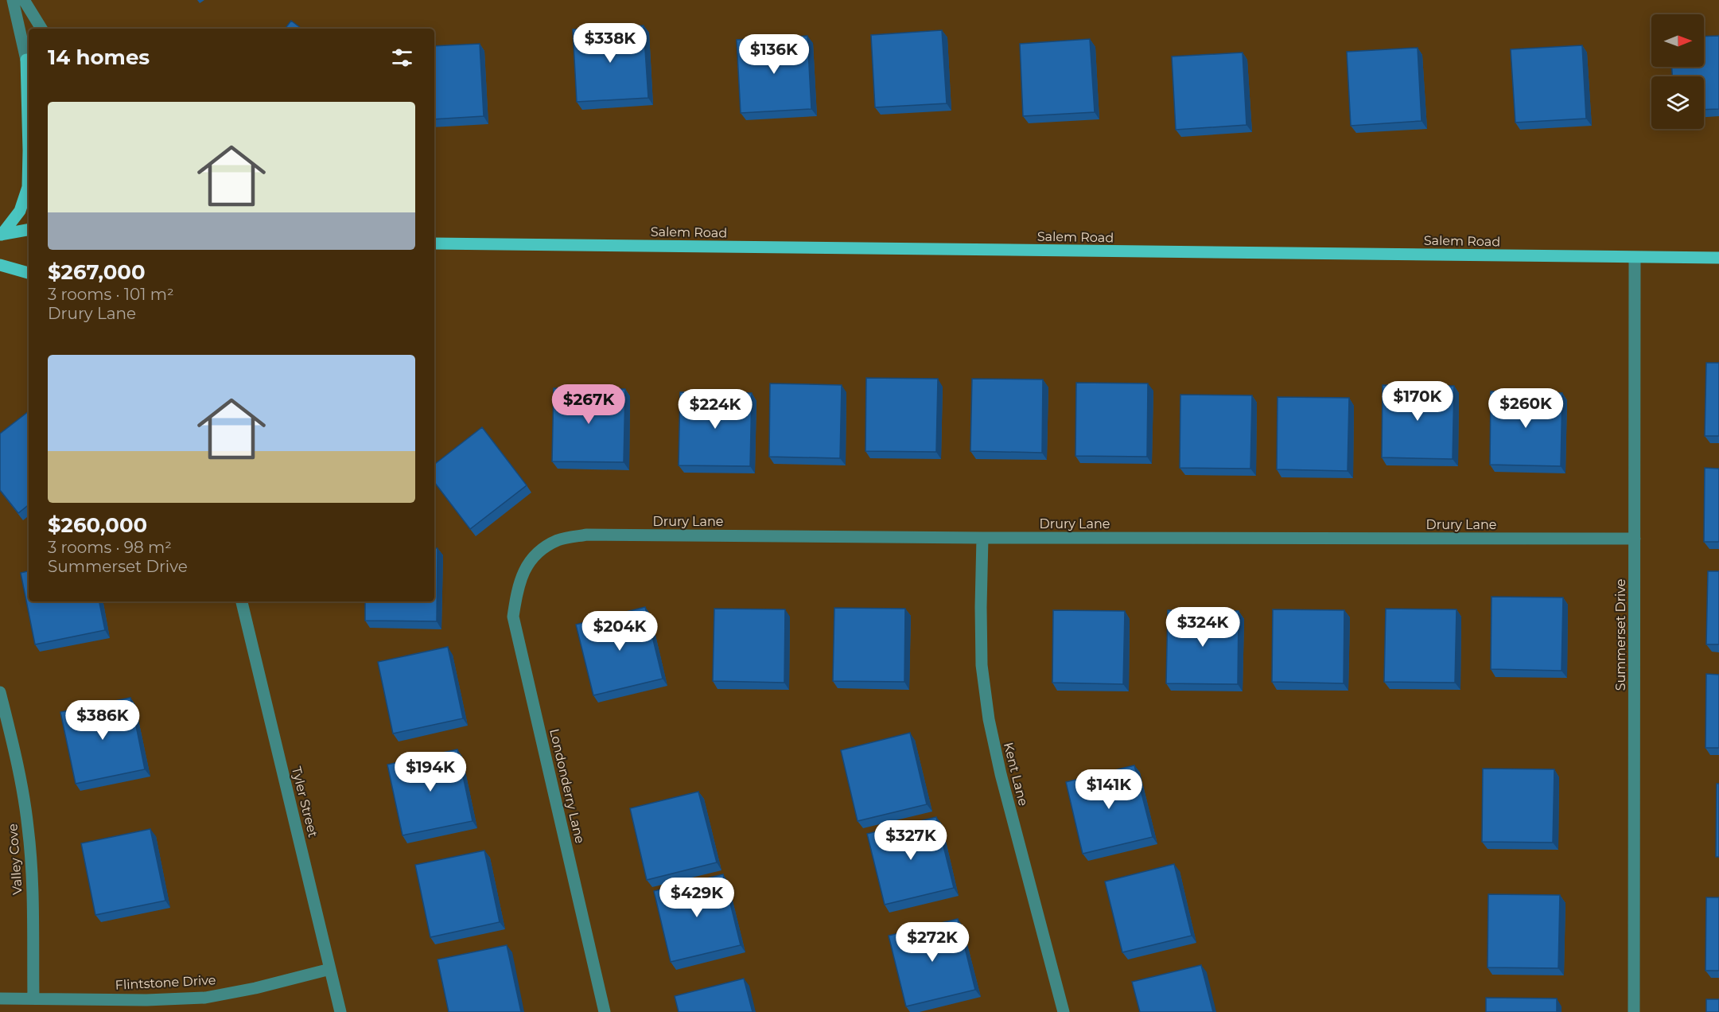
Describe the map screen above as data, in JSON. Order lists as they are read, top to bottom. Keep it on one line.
{"streets":{"main road":["Salem Road"],"street":["Drury Lane","Summerset Drive","Kent Lane","Londonderry Lane","Tyler Street","Valley Cove","Flintstone Drive"]},"crossings":[["Salem Road","Summerset Drive"],["Drury Lane","Summerset Drive"],["Drury Lane","Kent Lane"],["Drury Lane","Londonderry Lane"],["Tyler Street","Flintstone Drive"],["Valley Cove","Flintstone Drive"]],"north":"right","page":{"price":["$338K","$136K","$170K","$267K","$260K","$224K","$324K","$204K","$386K","$194K","$141K","$327K","$429K","$272K"],"heading":"14 homes","list":[{"name":"$267,000","note":"3 rooms · 101 m² · Drury Lane"},{"name":"$260,000","note":"3 rooms · 98 m² · Summerset Drive"}]}}
